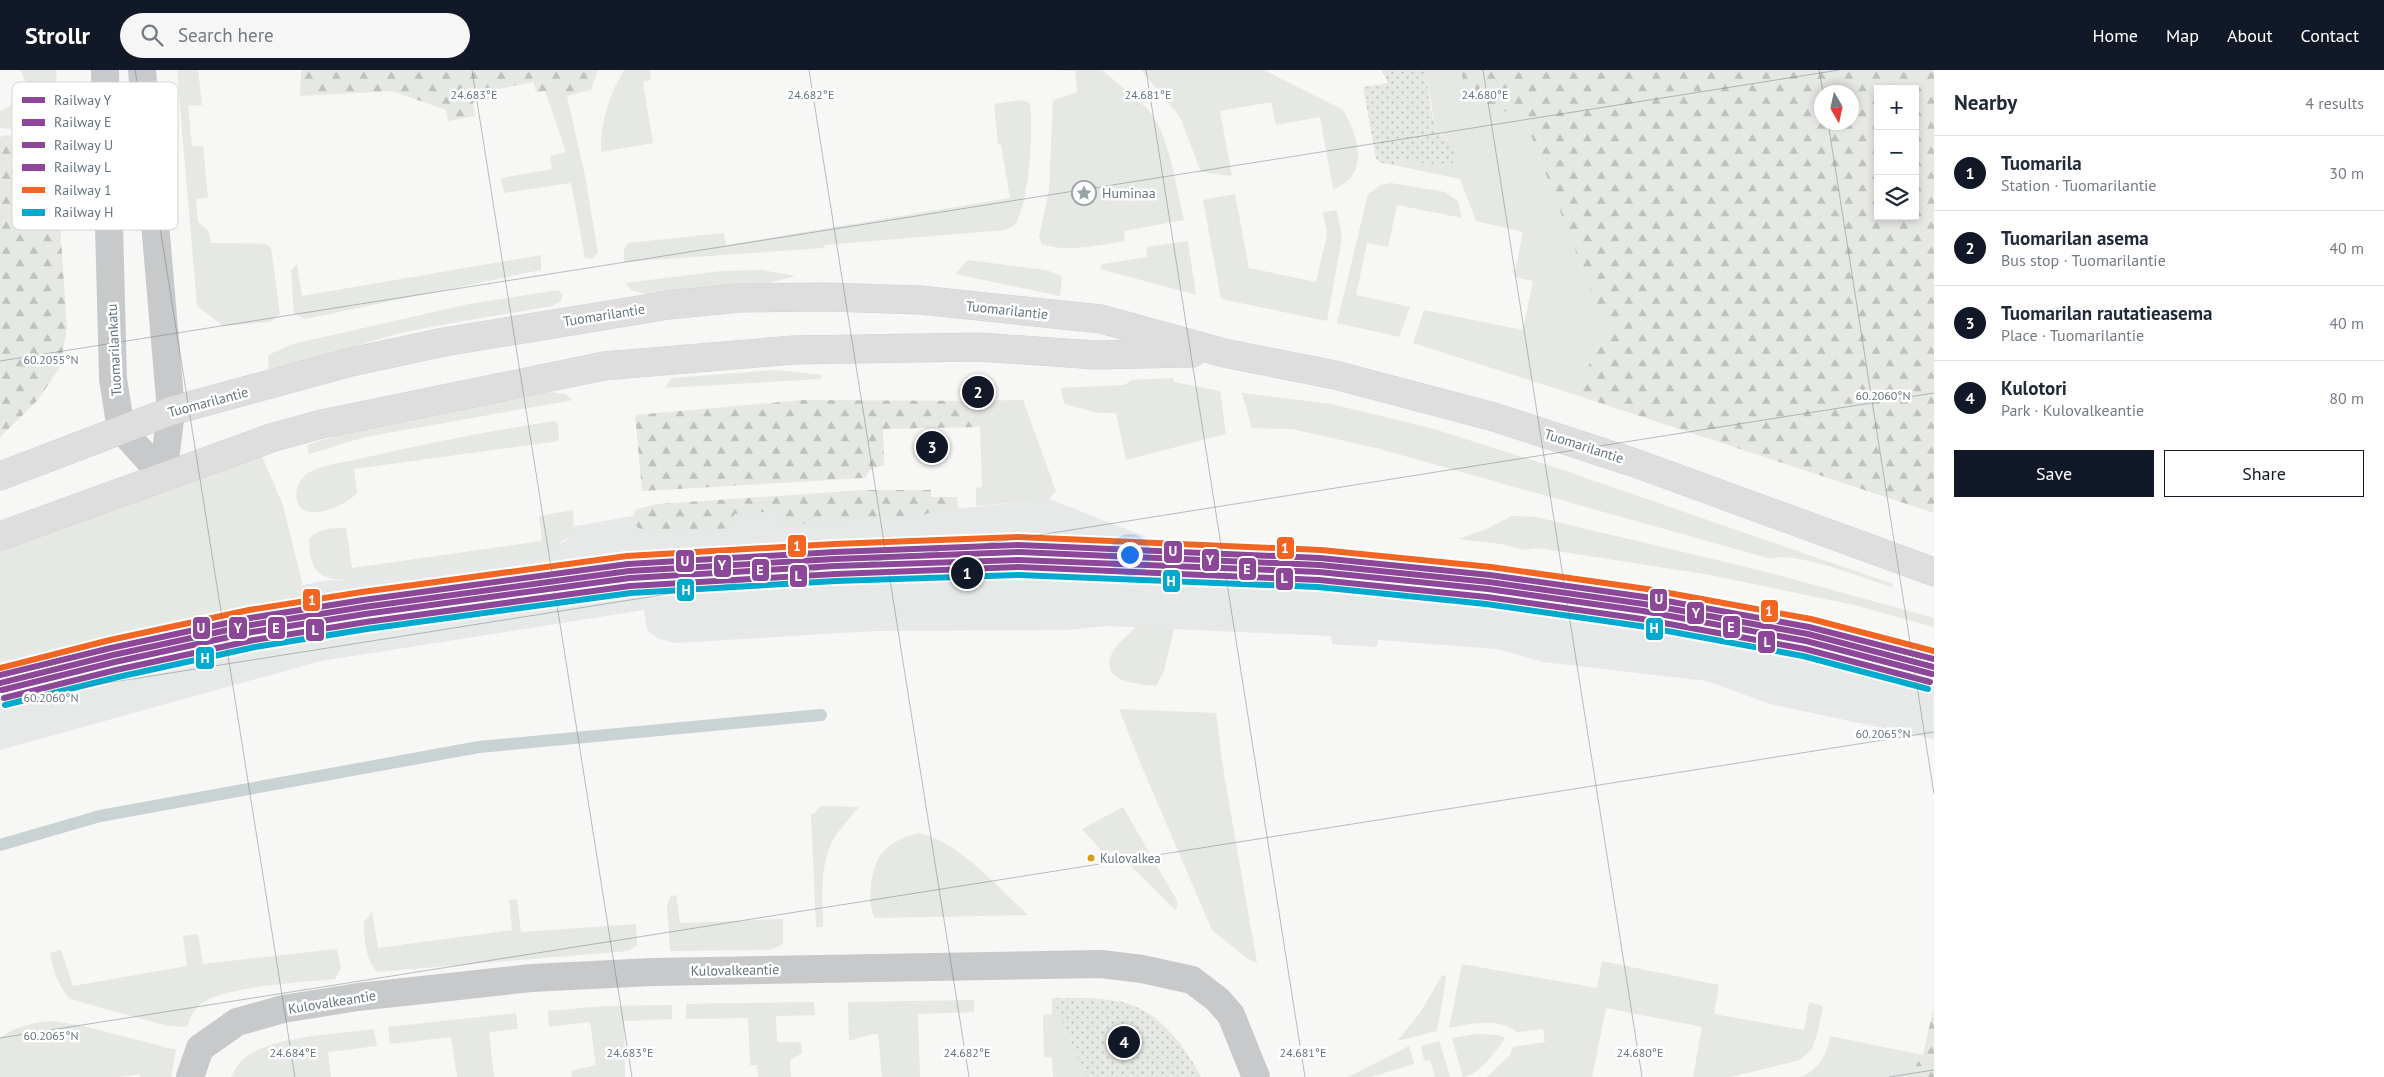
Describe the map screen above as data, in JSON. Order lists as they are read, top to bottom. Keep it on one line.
{"streets":{"main road":["Tuomarilantie"],"street":["Tuomarilankatu","Kulovalkeantie"]},"crossings":[["Tuomarilantie","Tuomarilankatu"]],"places":{"place":["Huminaa"],"other":["Kulovalkea"]},"lines":["rail line 1","rail line U","rail line Y","rail line E","rail line L","rail line H"],"legend":["Railway Y","Railway E","Railway U","Railway L","Railway 1","Railway H"],"north":"bottom","page":{"header":"Strollr","search":"Search here","nav":["Home","Map","About","Contact"],"heading":["Nearby","4 results"],"map_buttons":["+","−"],"list":[{"mark":"1","name":"Tuomarila","note":"Station · Tuomarilantie","value":"30 m"},{"mark":"2","name":"Tuomarilan asema","note":"Bus stop · Tuomarilantie","value":"40 m"},{"mark":"3","name":"Tuomarilan rautatieasema","note":"Place · Tuomarilantie","value":"40 m"},{"mark":"4","name":"Kulotori","note":"Park · Kulovalkeantie","value":"80 m"}],"pins":["2","3","1","4"],"buttons":["Save","Share"]},"coordinates":["24.683°E","24.682°E","24.681°E","24.680°E","60.2055°N","60.2060°N","60.2065°N","24.684°E"]}
